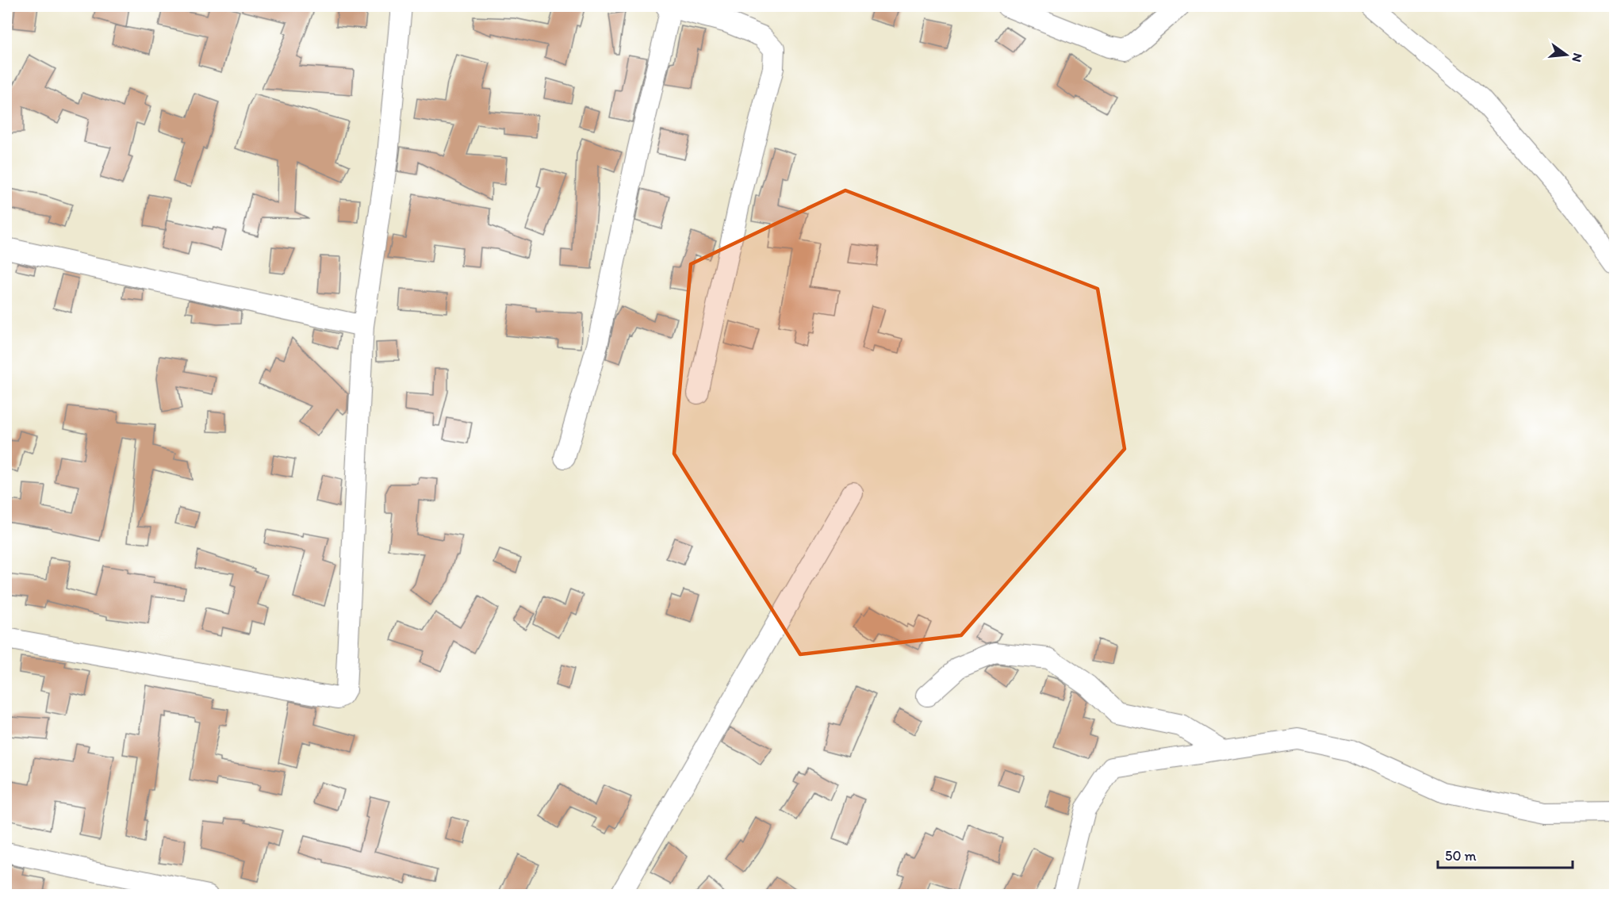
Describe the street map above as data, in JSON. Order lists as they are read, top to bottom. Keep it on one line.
{"scale_bar":"50 m","north":"right"}
